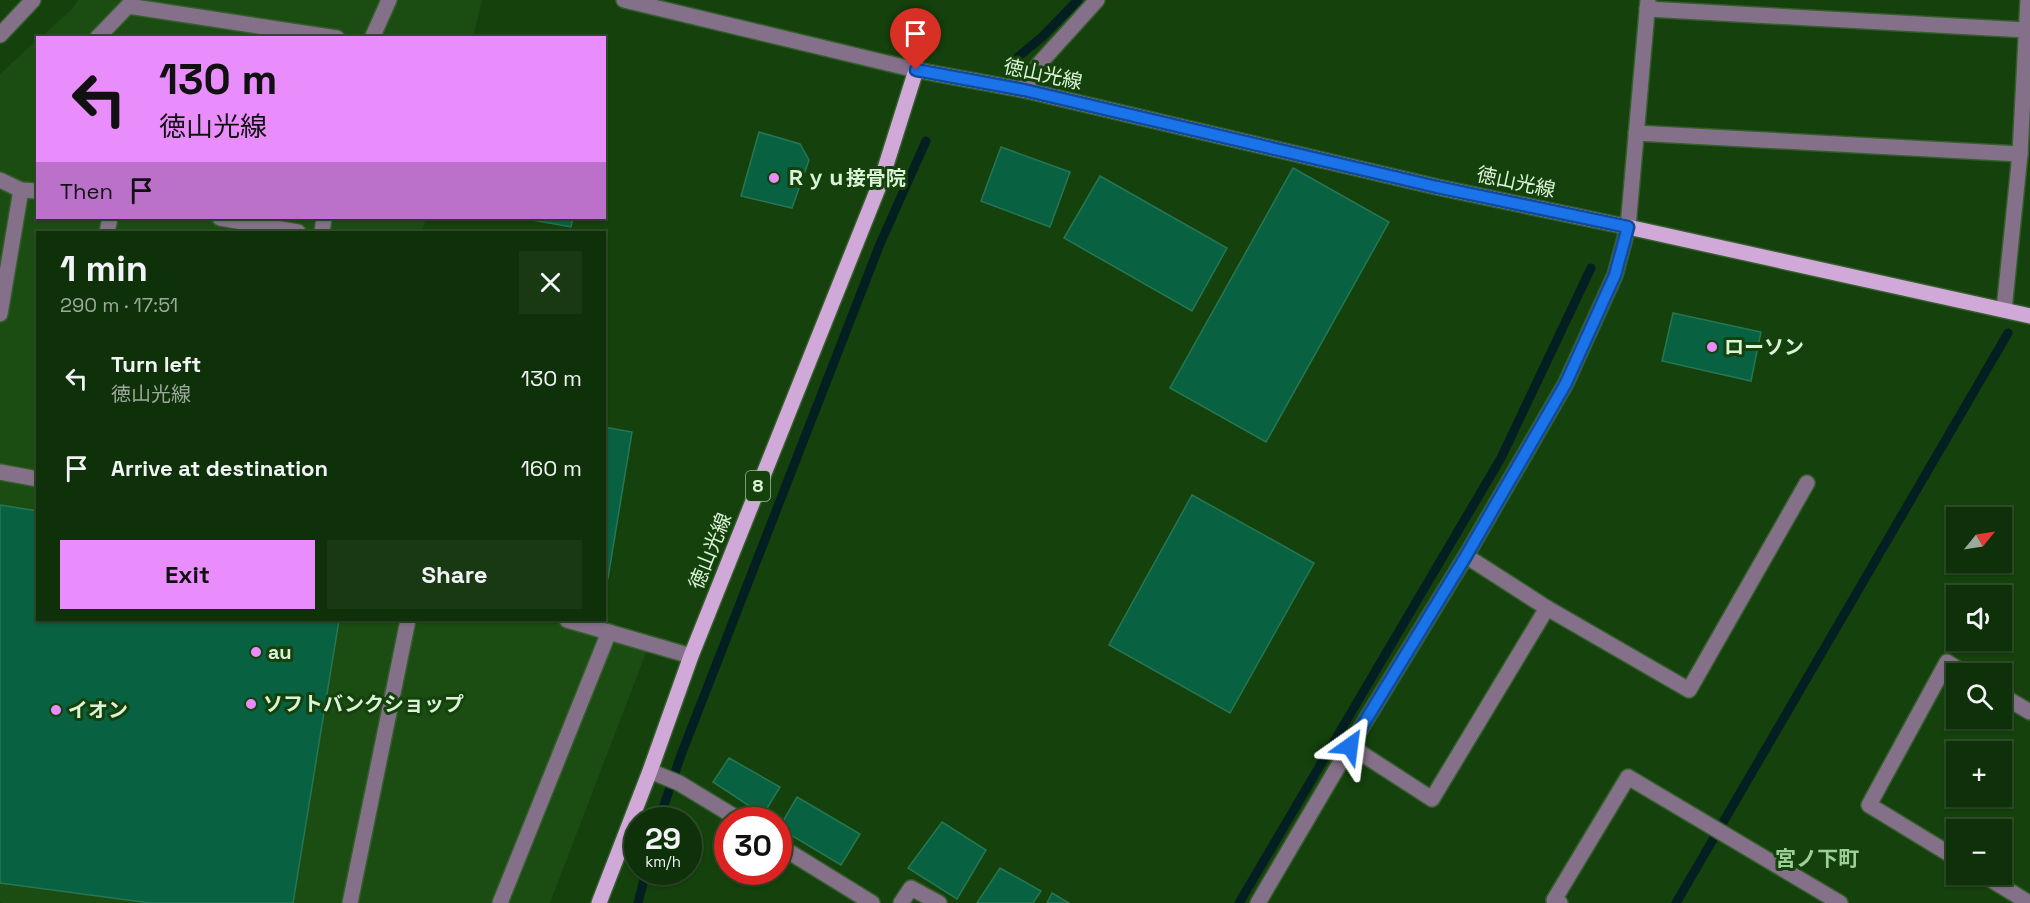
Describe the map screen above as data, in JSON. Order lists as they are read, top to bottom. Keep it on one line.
{"streets":{"main road":["徳山光線","8"]},"districts":["宮ノ下町"],"places":["Ｒｙｕ接骨院","ローソン","au","ソフトバンクショップ","イオン"],"north":"top right","page":{"turn":["130 m","徳山光線"],"then":"Then","heading":["1 min","290 m · 17:51"],"list":[{"name":"Turn left","note":"徳山光線","value":"130 m"},{"name":"Arrive at destination","value":"160 m"}],"map_buttons":["+","−"],"buttons":["Exit","Share"],"speed":"29 km/h","limit":"30"}}
